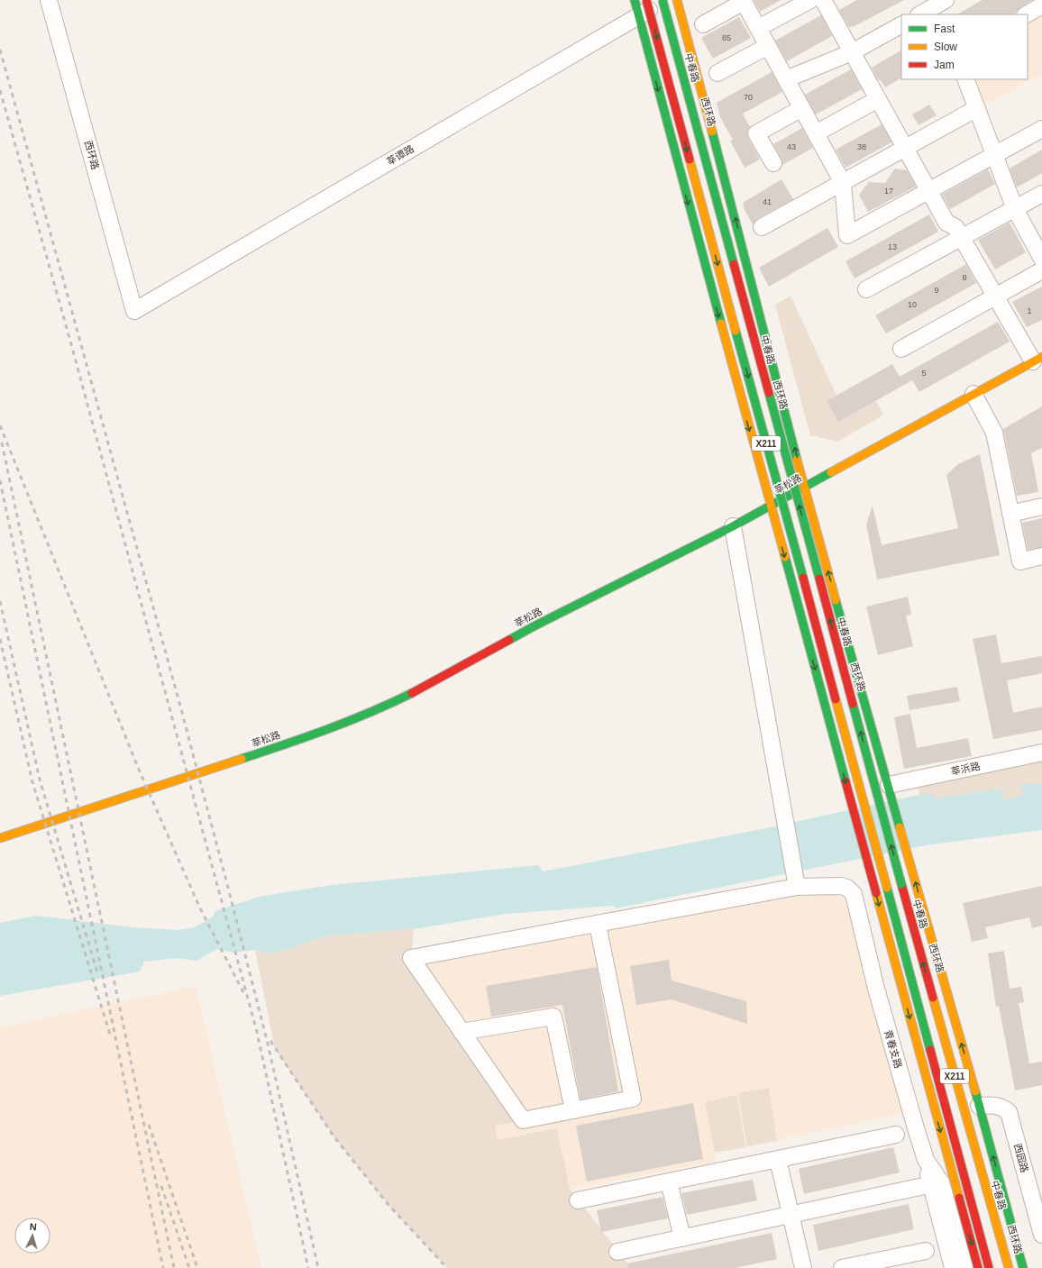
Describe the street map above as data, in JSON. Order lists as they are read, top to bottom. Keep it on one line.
{"streets":{"main road":["中春路","西环路","X211","莘松路"],"street":["莘谭路","莘浜路","青春支路","西园路"]},"crossings":[["西环路","莘谭路"],["西环路","莘松路"],["西环路","莘浜路"],["西环路","西园路"]],"one_way":["西环路"],"house_numbers":["85","70","43","38","17","41","13","8","9","10","1","5"],"legend":["Fast","Slow","Jam"],"north":"top"}
